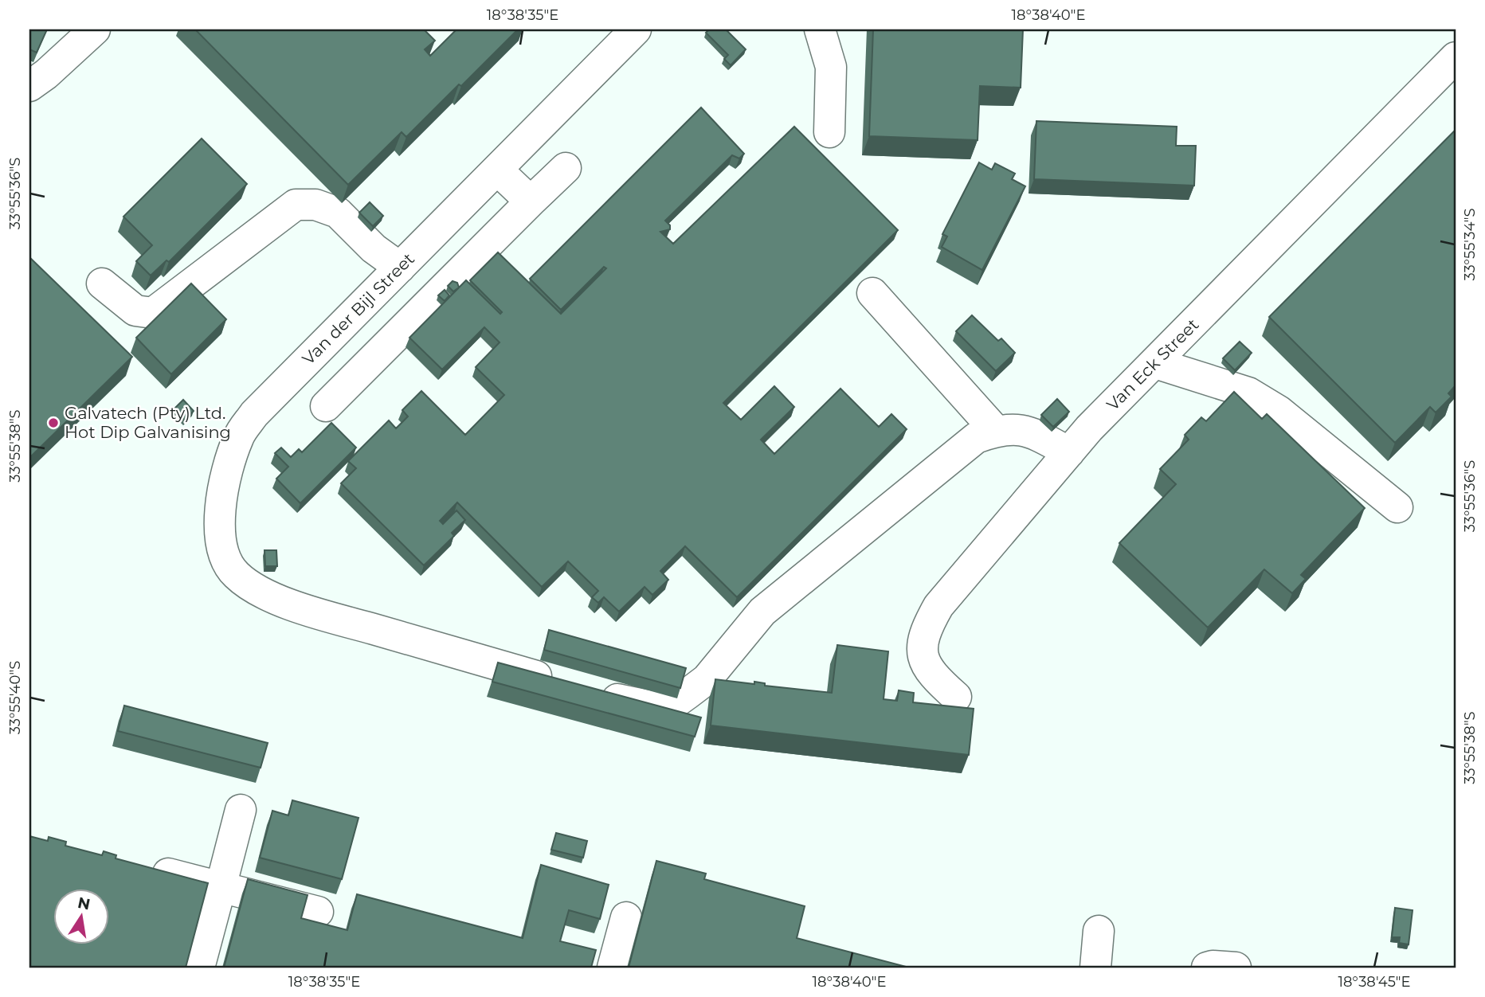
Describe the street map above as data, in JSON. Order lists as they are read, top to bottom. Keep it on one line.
{"streets":{"lane":["Van der Bijl Street","Van Eck Street"]},"places":["Galvatech (Pty) Ltd. Hot Dip Galvanising"],"north":"top","coordinates":["18°38'35\"E","18°38'40\"E","33°55'36\"S","33°55'34\"S","33°55'38\"S","33°55'40\"S","18°38'45\"E"]}
